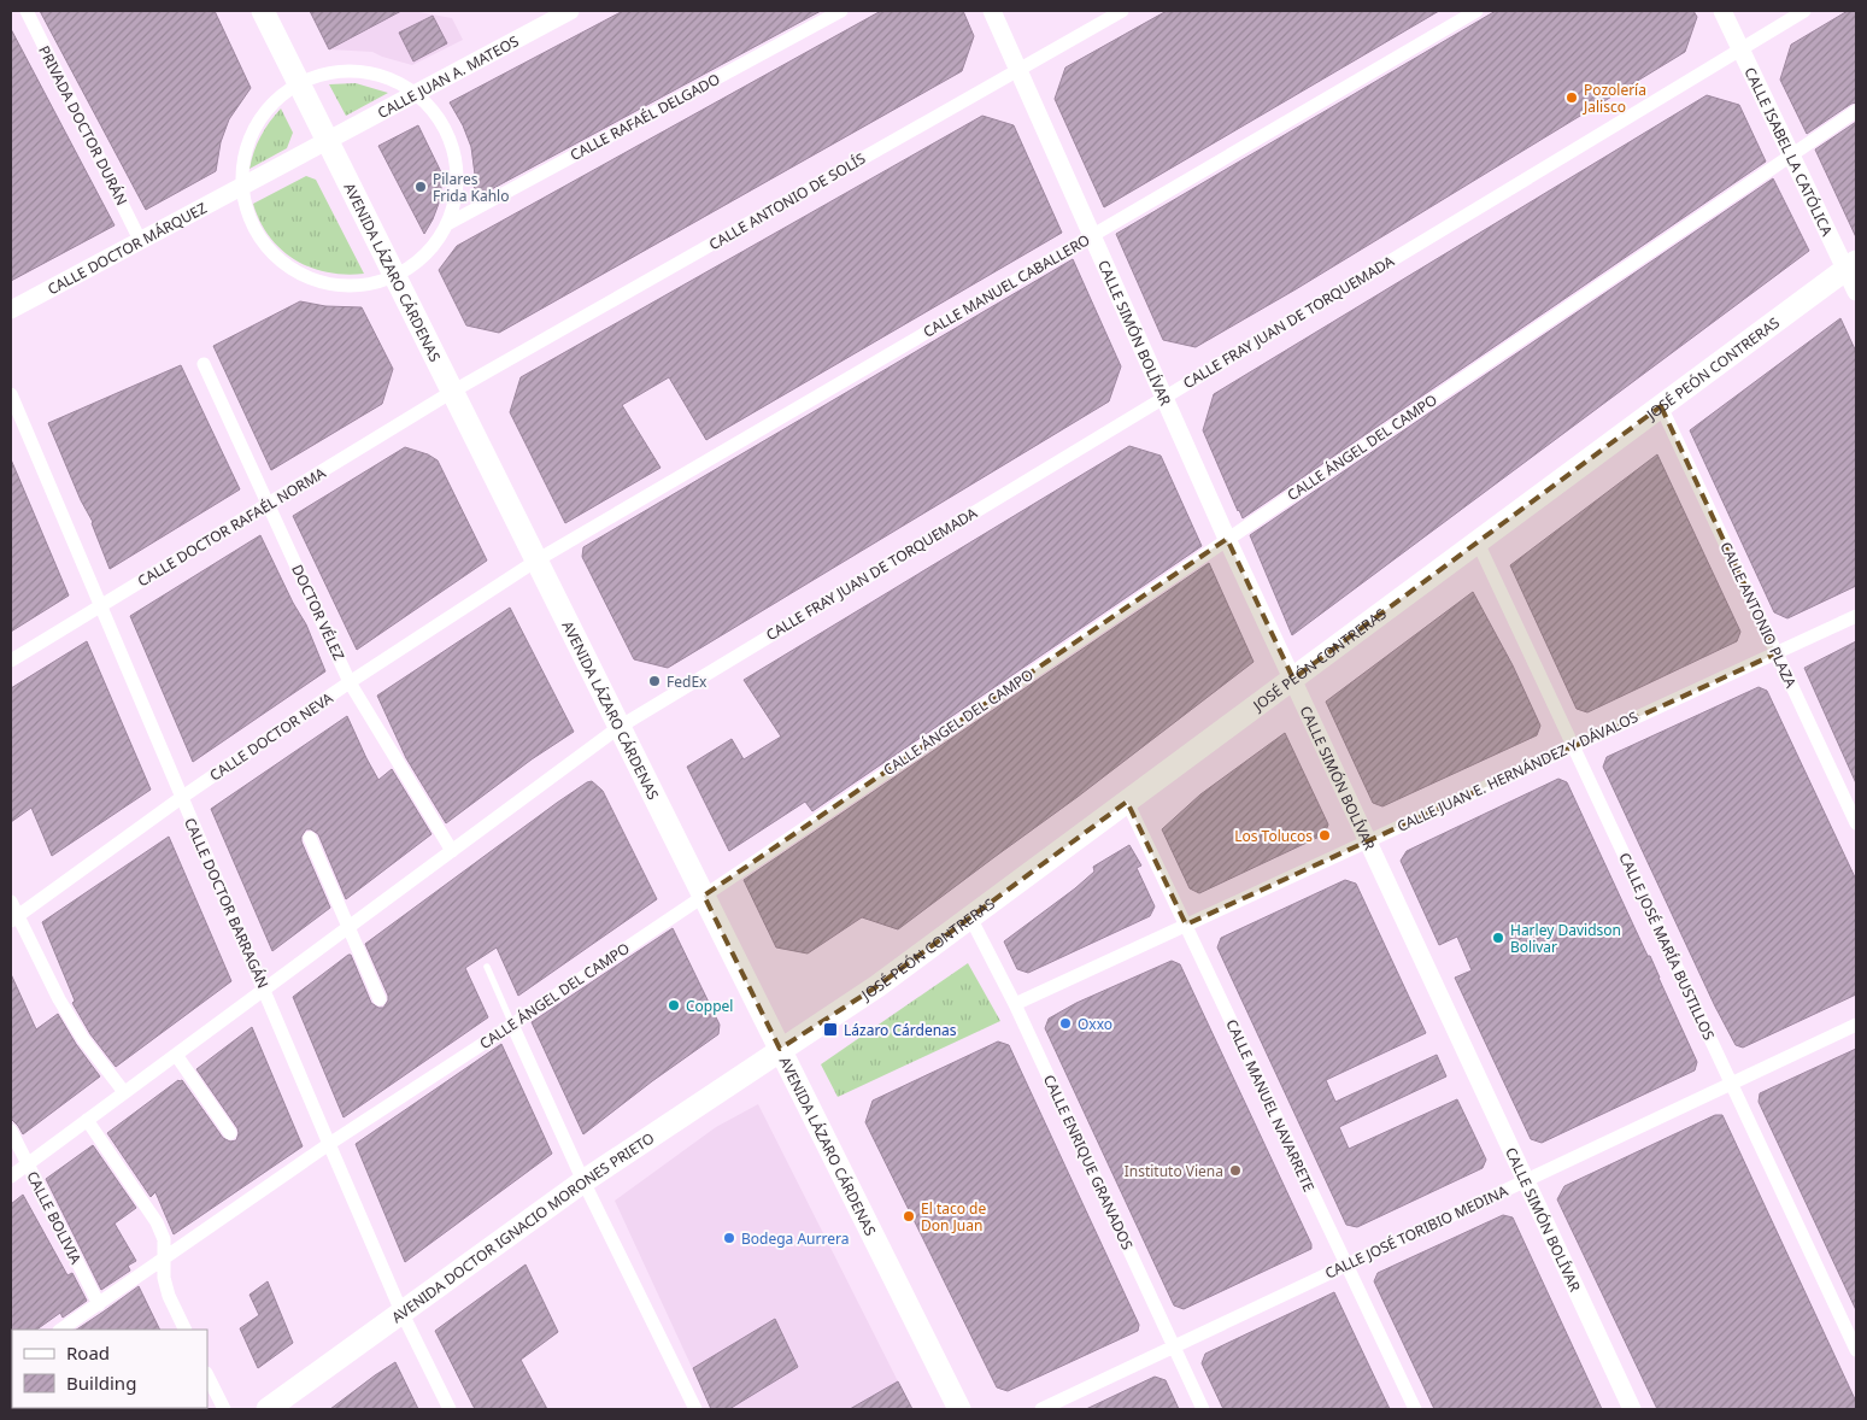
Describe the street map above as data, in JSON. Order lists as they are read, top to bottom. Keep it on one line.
{"streets":{"main road":["AVENIDA LÁZARO CÁRDENAS","JOSÉ PEÓN CONTRERAS","AVENIDA DOCTOR IGNACIO MORONES PRIETO"],"street":["CALLE JUAN A. MATEOS","CALLE RAFAÉL DELGADO","PRIVADA DOCTOR DURÁN","CALLE ISABEL LA CATÓLICA","CALLE ANTONIO DE SOLÍS","CALLE DOCTOR MÁRQUEZ","CALLE MANUEL CABALLERO","CALLE FRAY JUAN DE TORQUEMADA","CALLE SIMÓN BOLÍVAR","CALLE ÁNGEL DEL CAMPO","CALLE DOCTOR RAFAÉL NORMA","DOCTOR VÉLEZ","CALLE ANTONIO PLAZA","CALLE DOCTOR NEVA","CALLE JUAN E. HERNÁNDEZ Y DÁVALOS","CALLE DOCTOR BARRAGÁN","CALLE JOSÉ MARÍA BUSTILLOS","CALLE MANUEL NAVARRETE","CALLE ENRIQUE GRANADOS","CALLE BOLIVIA","CALLE JOSÉ TORIBIO MEDINA"]},"crossings":[["CALLE JUAN A. MATEOS","CALLE DOCTOR MÁRQUEZ"],["CALLE JUAN A. MATEOS","AVENIDA LÁZARO CÁRDENAS"],["PRIVADA DOCTOR DURÁN","CALLE DOCTOR MÁRQUEZ"],["CALLE ISABEL LA CATÓLICA","CALLE FRAY JUAN DE TORQUEMADA"],["CALLE ISABEL LA CATÓLICA","JOSÉ PEÓN CONTRERAS"],["CALLE ISABEL LA CATÓLICA","CALLE ÁNGEL DEL CAMPO"],["CALLE ANTONIO DE SOLÍS","AVENIDA LÁZARO CÁRDENAS"],["CALLE ANTONIO DE SOLÍS","CALLE SIMÓN BOLÍVAR"],["CALLE ANTONIO DE SOLÍS","CALLE DOCTOR RAFAÉL NORMA"],["CALLE DOCTOR MÁRQUEZ","AVENIDA LÁZARO CÁRDENAS"],["AVENIDA LÁZARO CÁRDENAS","CALLE MANUEL CABALLERO"],["AVENIDA LÁZARO CÁRDENAS","CALLE FRAY JUAN DE TORQUEMADA"],["AVENIDA LÁZARO CÁRDENAS","JOSÉ PEÓN CONTRERAS"],["AVENIDA LÁZARO CÁRDENAS","CALLE ÁNGEL DEL CAMPO"],["AVENIDA LÁZARO CÁRDENAS","CALLE DOCTOR RAFAÉL NORMA"],["AVENIDA LÁZARO CÁRDENAS","CALLE DOCTOR NEVA"],["AVENIDA LÁZARO CÁRDENAS","AVENIDA DOCTOR IGNACIO MORONES PRIETO"],["CALLE MANUEL CABALLERO","CALLE SIMÓN BOLÍVAR"],["CALLE MANUEL CABALLERO","CALLE DOCTOR NEVA"],["CALLE FRAY JUAN DE TORQUEMADA","CALLE SIMÓN BOLÍVAR"],["CALLE FRAY JUAN DE TORQUEMADA","DOCTOR VÉLEZ"],["CALLE FRAY JUAN DE TORQUEMADA","CALLE DOCTOR BARRAGÁN"],["CALLE FRAY JUAN DE TORQUEMADA","CALLE BOLIVIA"],["CALLE SIMÓN BOLÍVAR","JOSÉ PEÓN CONTRERAS"],["CALLE SIMÓN BOLÍVAR","CALLE ÁNGEL DEL CAMPO"],["CALLE SIMÓN BOLÍVAR","CALLE JUAN E. HERNÁNDEZ Y DÁVALOS"],["CALLE SIMÓN BOLÍVAR","CALLE JOSÉ TORIBIO MEDINA"],["JOSÉ PEÓN CONTRERAS","CALLE ANTONIO PLAZA"],["JOSÉ PEÓN CONTRERAS","CALLE JOSÉ MARÍA BUSTILLOS"],["JOSÉ PEÓN CONTRERAS","CALLE MANUEL NAVARRETE"],["JOSÉ PEÓN CONTRERAS","CALLE ENRIQUE GRANADOS"],["JOSÉ PEÓN CONTRERAS","AVENIDA DOCTOR IGNACIO MORONES PRIETO"],["CALLE ÁNGEL DEL CAMPO","CALLE DOCTOR BARRAGÁN"],["CALLE ÁNGEL DEL CAMPO","CALLE BOLIVIA"],["CALLE DOCTOR RAFAÉL NORMA","DOCTOR VÉLEZ"],["CALLE DOCTOR RAFAÉL NORMA","CALLE DOCTOR BARRAGÁN"],["DOCTOR VÉLEZ","CALLE DOCTOR NEVA"],["CALLE ANTONIO PLAZA","CALLE JUAN E. HERNÁNDEZ Y DÁVALOS"],["CALLE DOCTOR NEVA","CALLE DOCTOR BARRAGÁN"],["CALLE JUAN E. HERNÁNDEZ Y DÁVALOS","CALLE JOSÉ MARÍA BUSTILLOS"],["CALLE JUAN E. HERNÁNDEZ Y DÁVALOS","CALLE MANUEL NAVARRETE"],["CALLE JUAN E. HERNÁNDEZ Y DÁVALOS","CALLE ENRIQUE GRANADOS"],["CALLE DOCTOR BARRAGÁN","AVENIDA DOCTOR IGNACIO MORONES PRIETO"],["CALLE JOSÉ MARÍA BUSTILLOS","CALLE JOSÉ TORIBIO MEDINA"],["CALLE MANUEL NAVARRETE","CALLE JOSÉ TORIBIO MEDINA"],["CALLE ENRIQUE GRANADOS","CALLE JOSÉ TORIBIO MEDINA"]],"places":{"other":["Pozolería Jalisco","Pilares Frida Kahlo","FedEx","Los Tolucos","Harley Davidson Bolivar","Coppel","Oxxo","Instituto Viena","El taco de Don Juan","Bodega Aurrera"],"transit":["Lázaro Cárdenas"]},"legend":["Road","Building"]}
